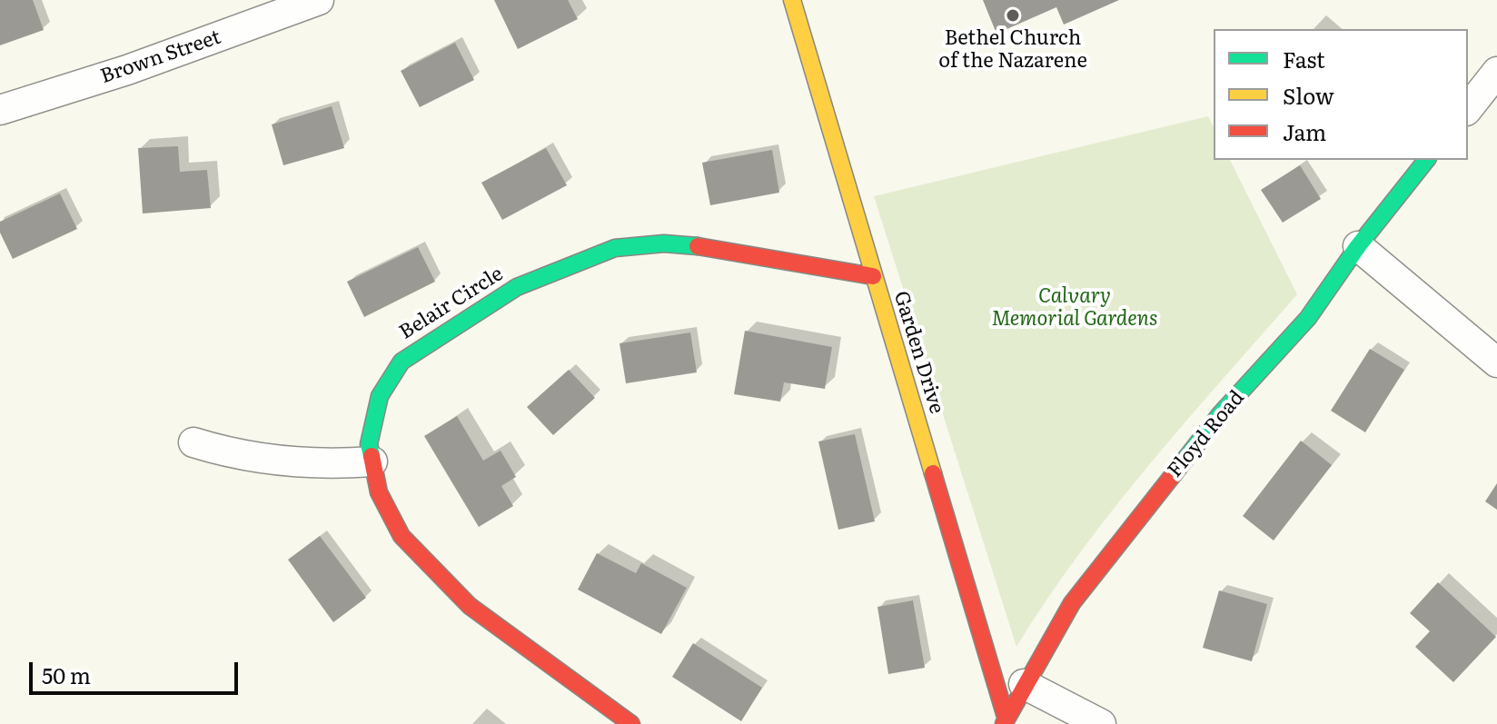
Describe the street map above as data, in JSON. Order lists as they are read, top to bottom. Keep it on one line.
{"streets":{"street":["Brown Street","Belair Circle","Garden Drive","Floyd Road"]},"crossings":[["Belair Circle","Garden Drive"],["Garden Drive","Floyd Road"]],"parks":["Calvary Memorial Gardens"],"places":["Bethel Church of the Nazarene"],"legend":["Fast","Slow","Jam"],"scale_bar":"50 m"}
